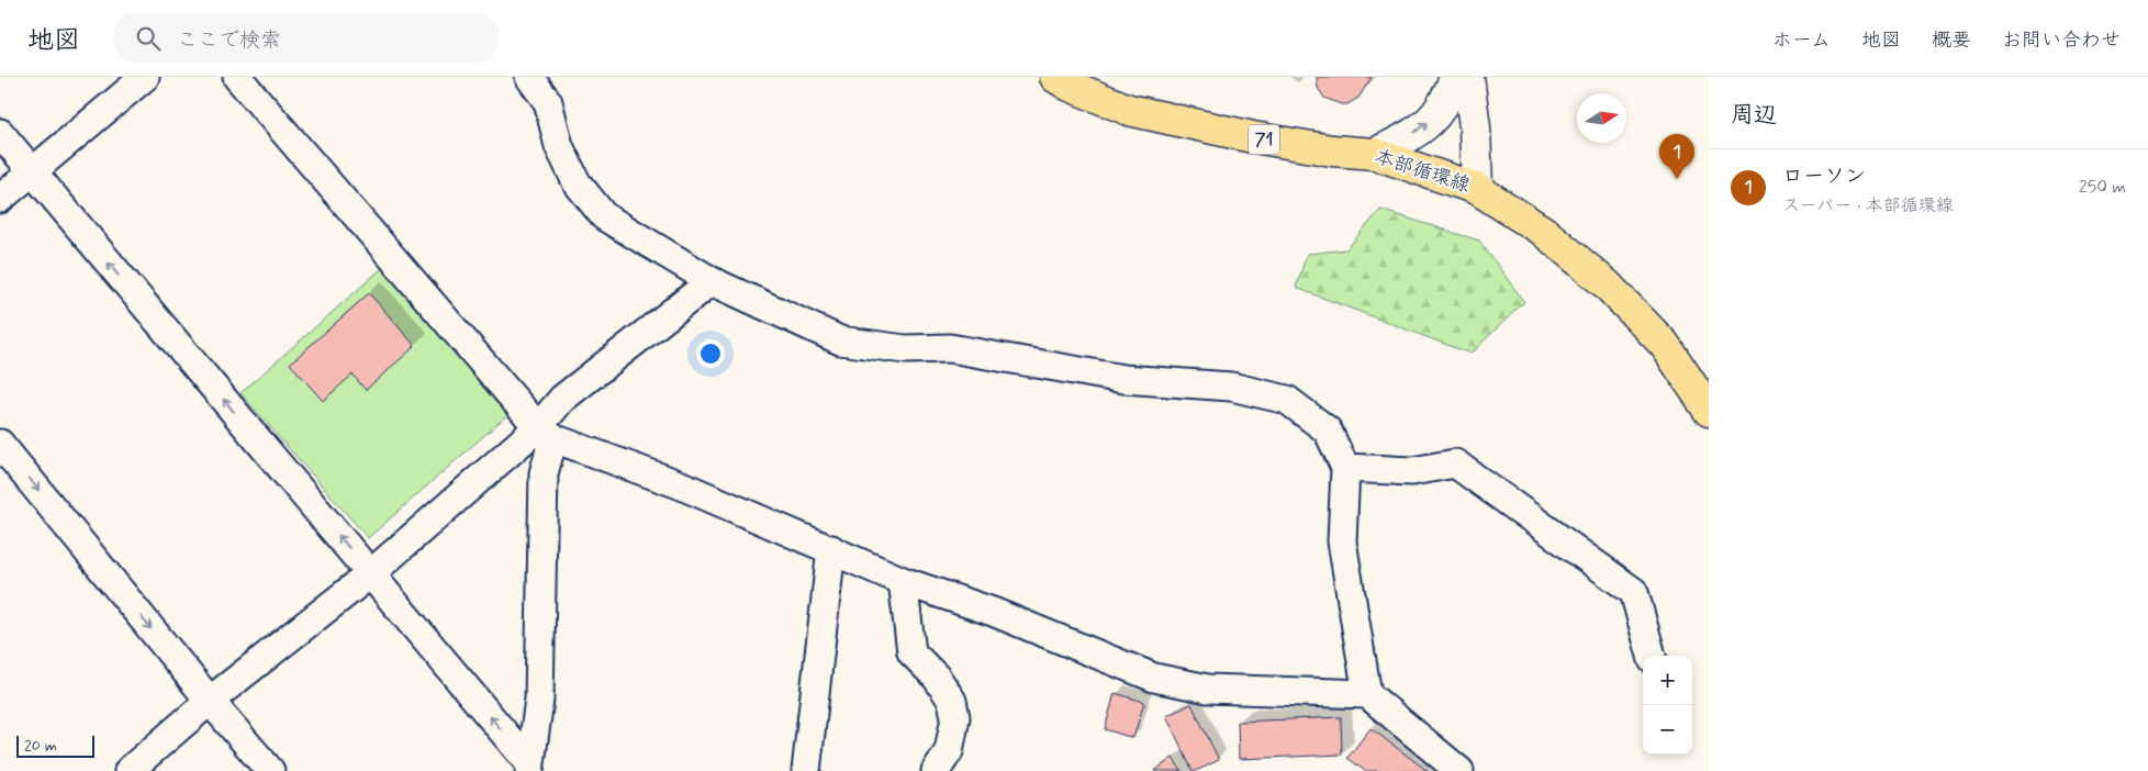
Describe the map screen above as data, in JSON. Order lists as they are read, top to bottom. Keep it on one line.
{"streets":{"main road":["71","本部循環線"]},"scale_bar":"20 m","north":"right","page":{"header":"地図","search":"ここで検索","nav":["ホーム","地図","概要","お問い合わせ"],"heading":"周辺","pins":"1","list":[{"mark":"1","name":"ローソン","note":"スーパー · 本部循環線","value":"250 m"}],"map_buttons":["+","−"],"scale":"20 m"}}
